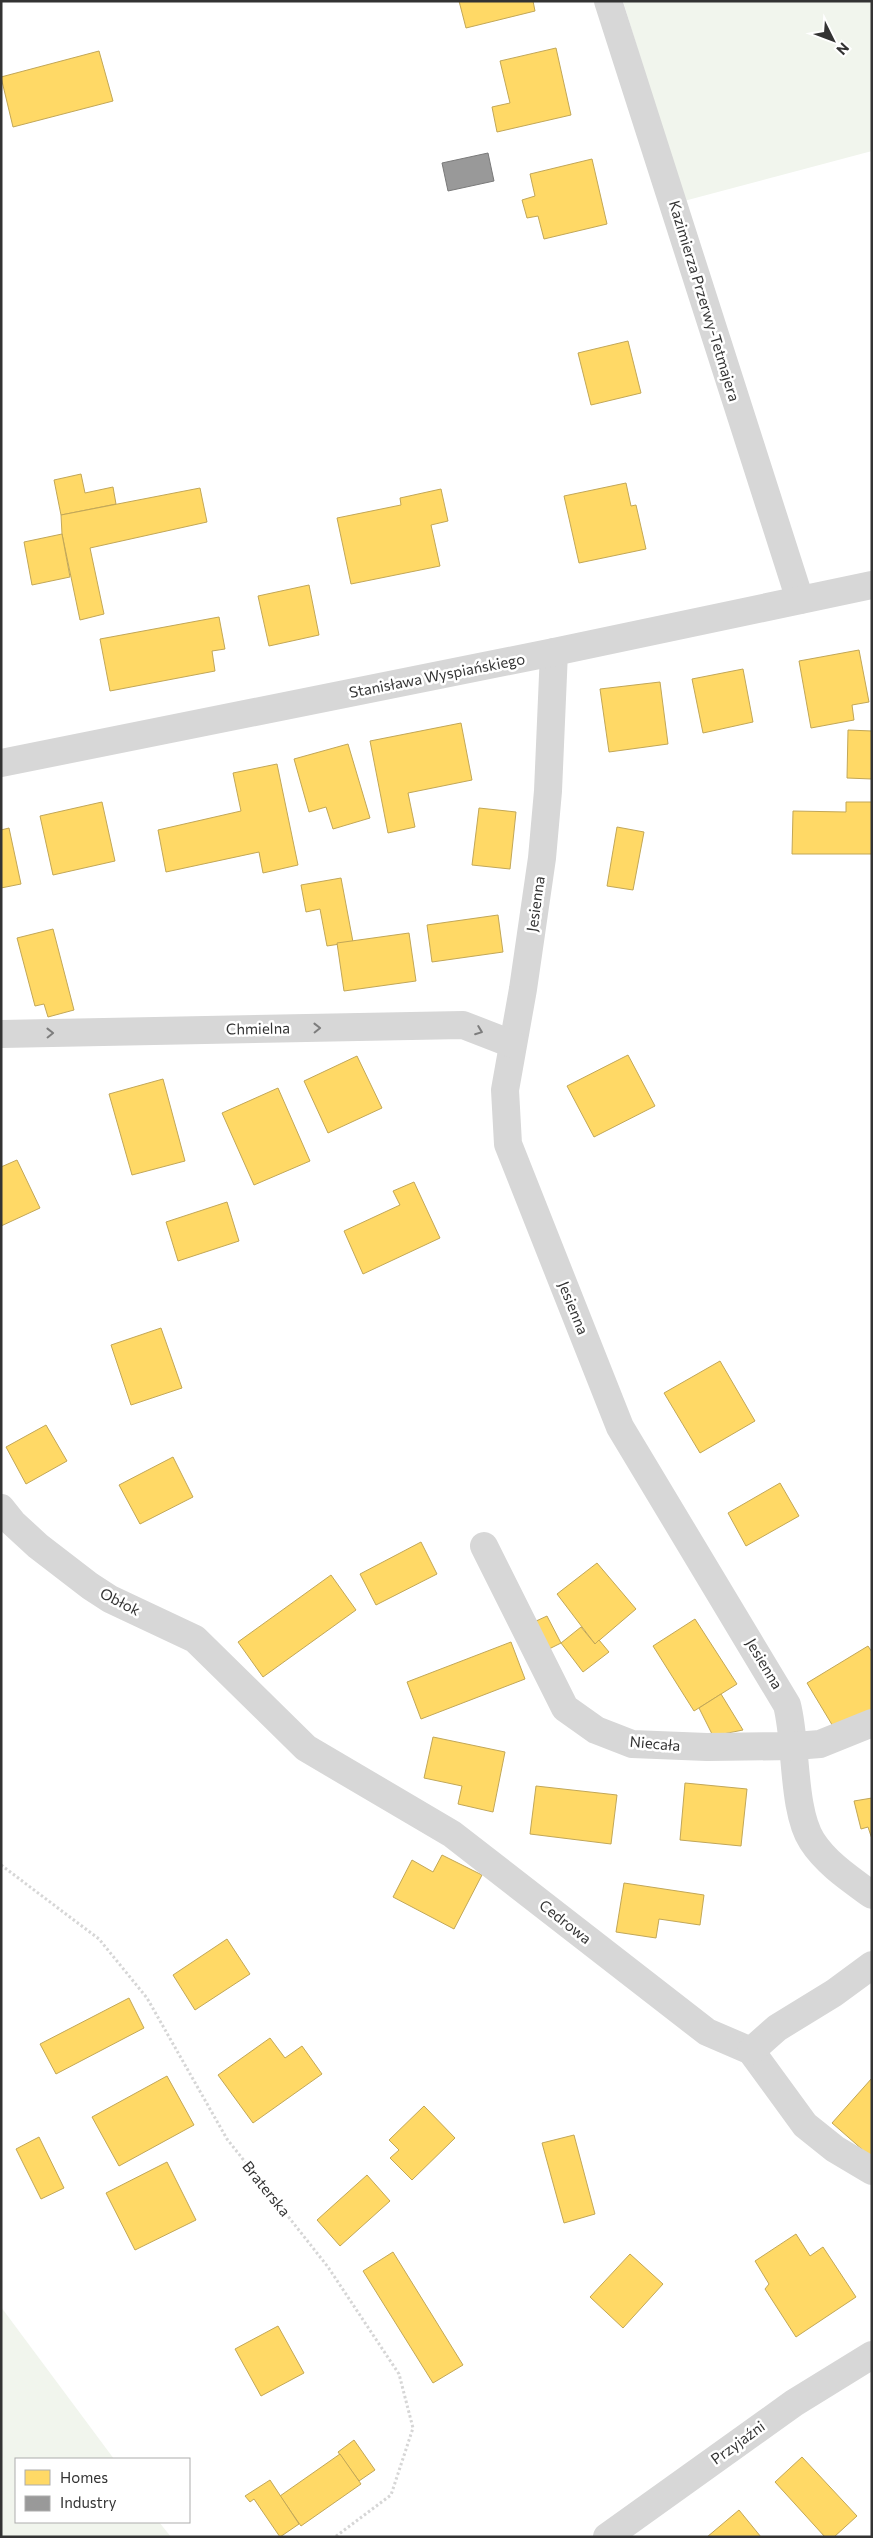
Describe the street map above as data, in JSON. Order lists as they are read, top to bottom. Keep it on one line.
{"streets":{"street":["Kazimierza Przerwy-Tetmajera","Stanisława Wyspiańskiego","Jesienna","Chmielna","Obłok","Niecała","Cedrowa","Przyjaźni"],"path":["Braterska"]},"crossings":[["Kazimierza Przerwy-Tetmajera","Stanisława Wyspiańskiego"],["Stanisława Wyspiańskiego","Jesienna"],["Jesienna","Chmielna"],["Jesienna","Niecała"],["Obłok","Cedrowa"]],"one_way":["Chmielna"],"legend":["Homes","Industry"],"north":"bottom right"}
